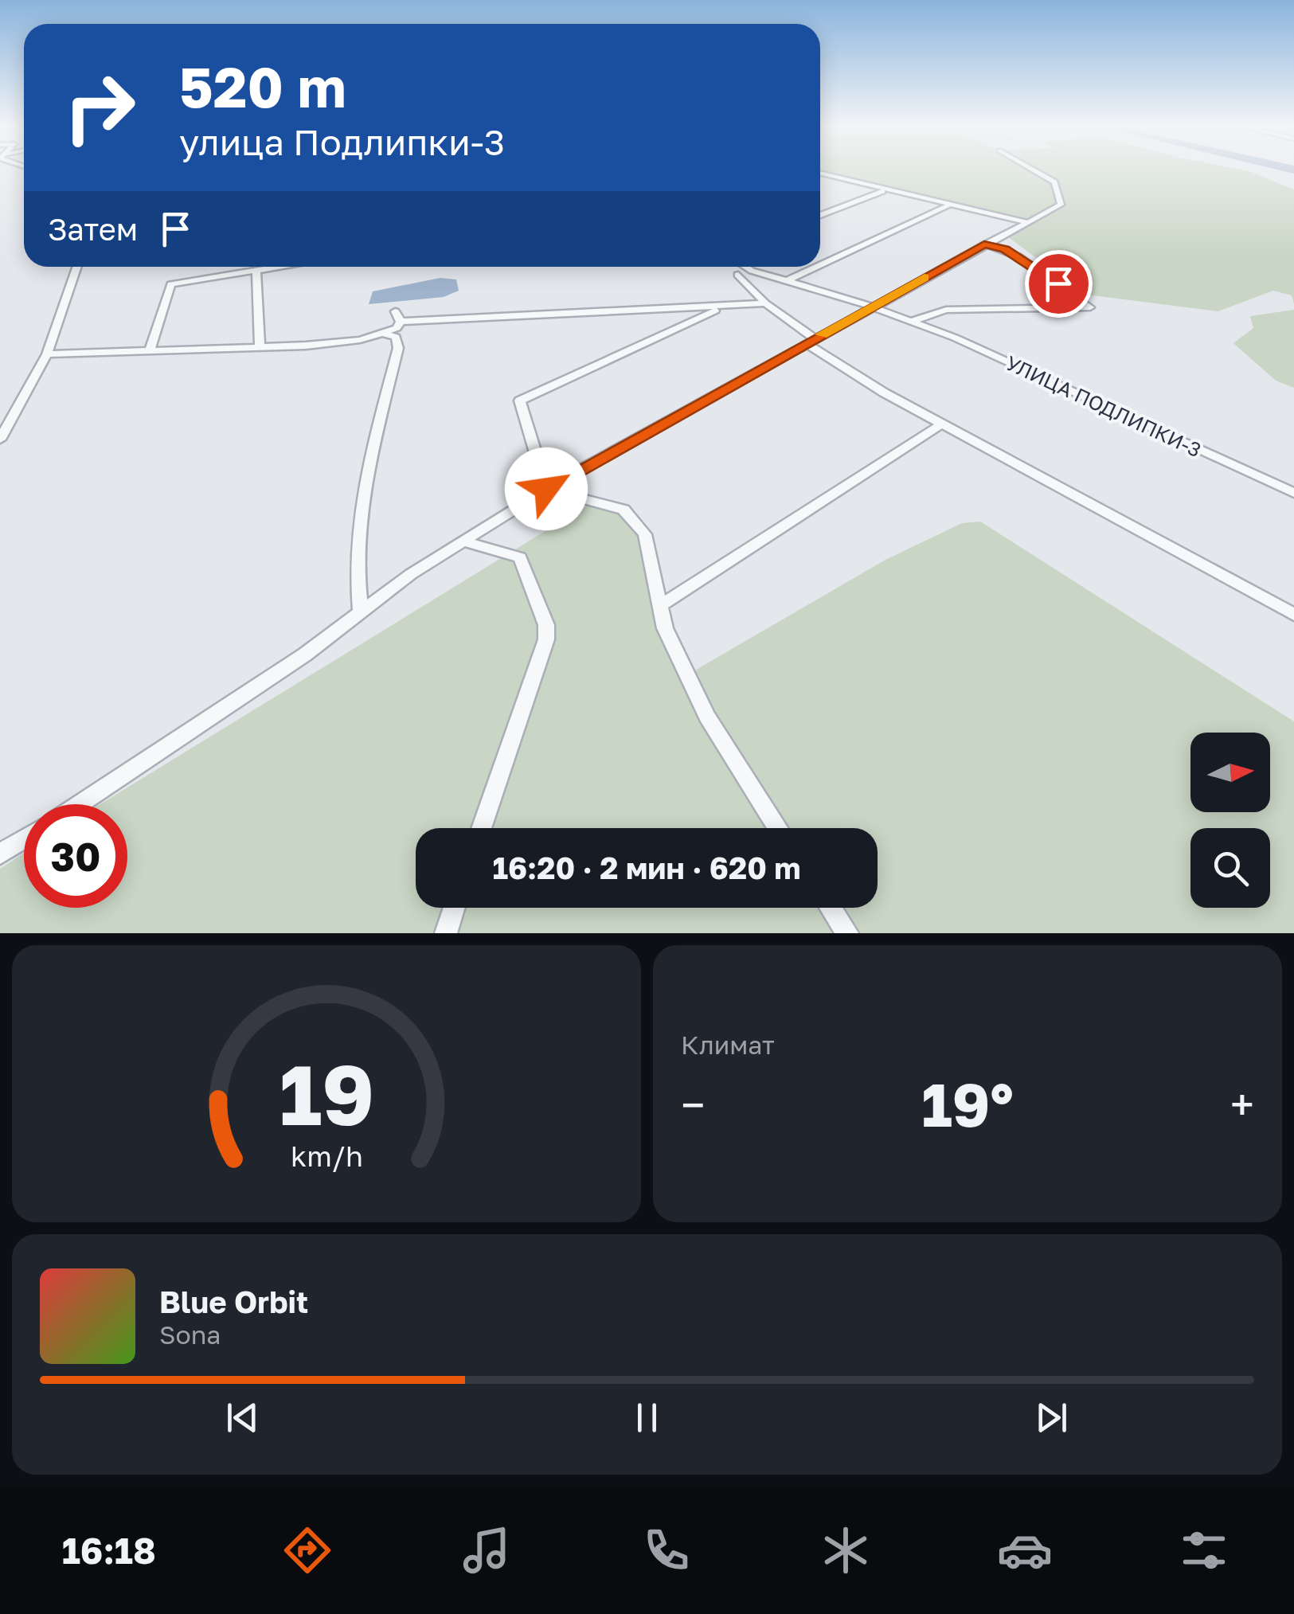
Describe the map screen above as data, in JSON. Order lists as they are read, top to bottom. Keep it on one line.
{"streets":{"street":["УЛИЦА ПОДЛИПКИ-3"]},"north":"right","page":{"turn":["520 m","улица Подлипки-3"],"then":"Затем","limit":"30","trip":"16:20 · 2 мин · 620 m","tile":"Климат","heat":["−","19°","+"],"song":["Blue Orbit","Sona"],"tabs":"16:18","gauge":["19","km/h"]}}
